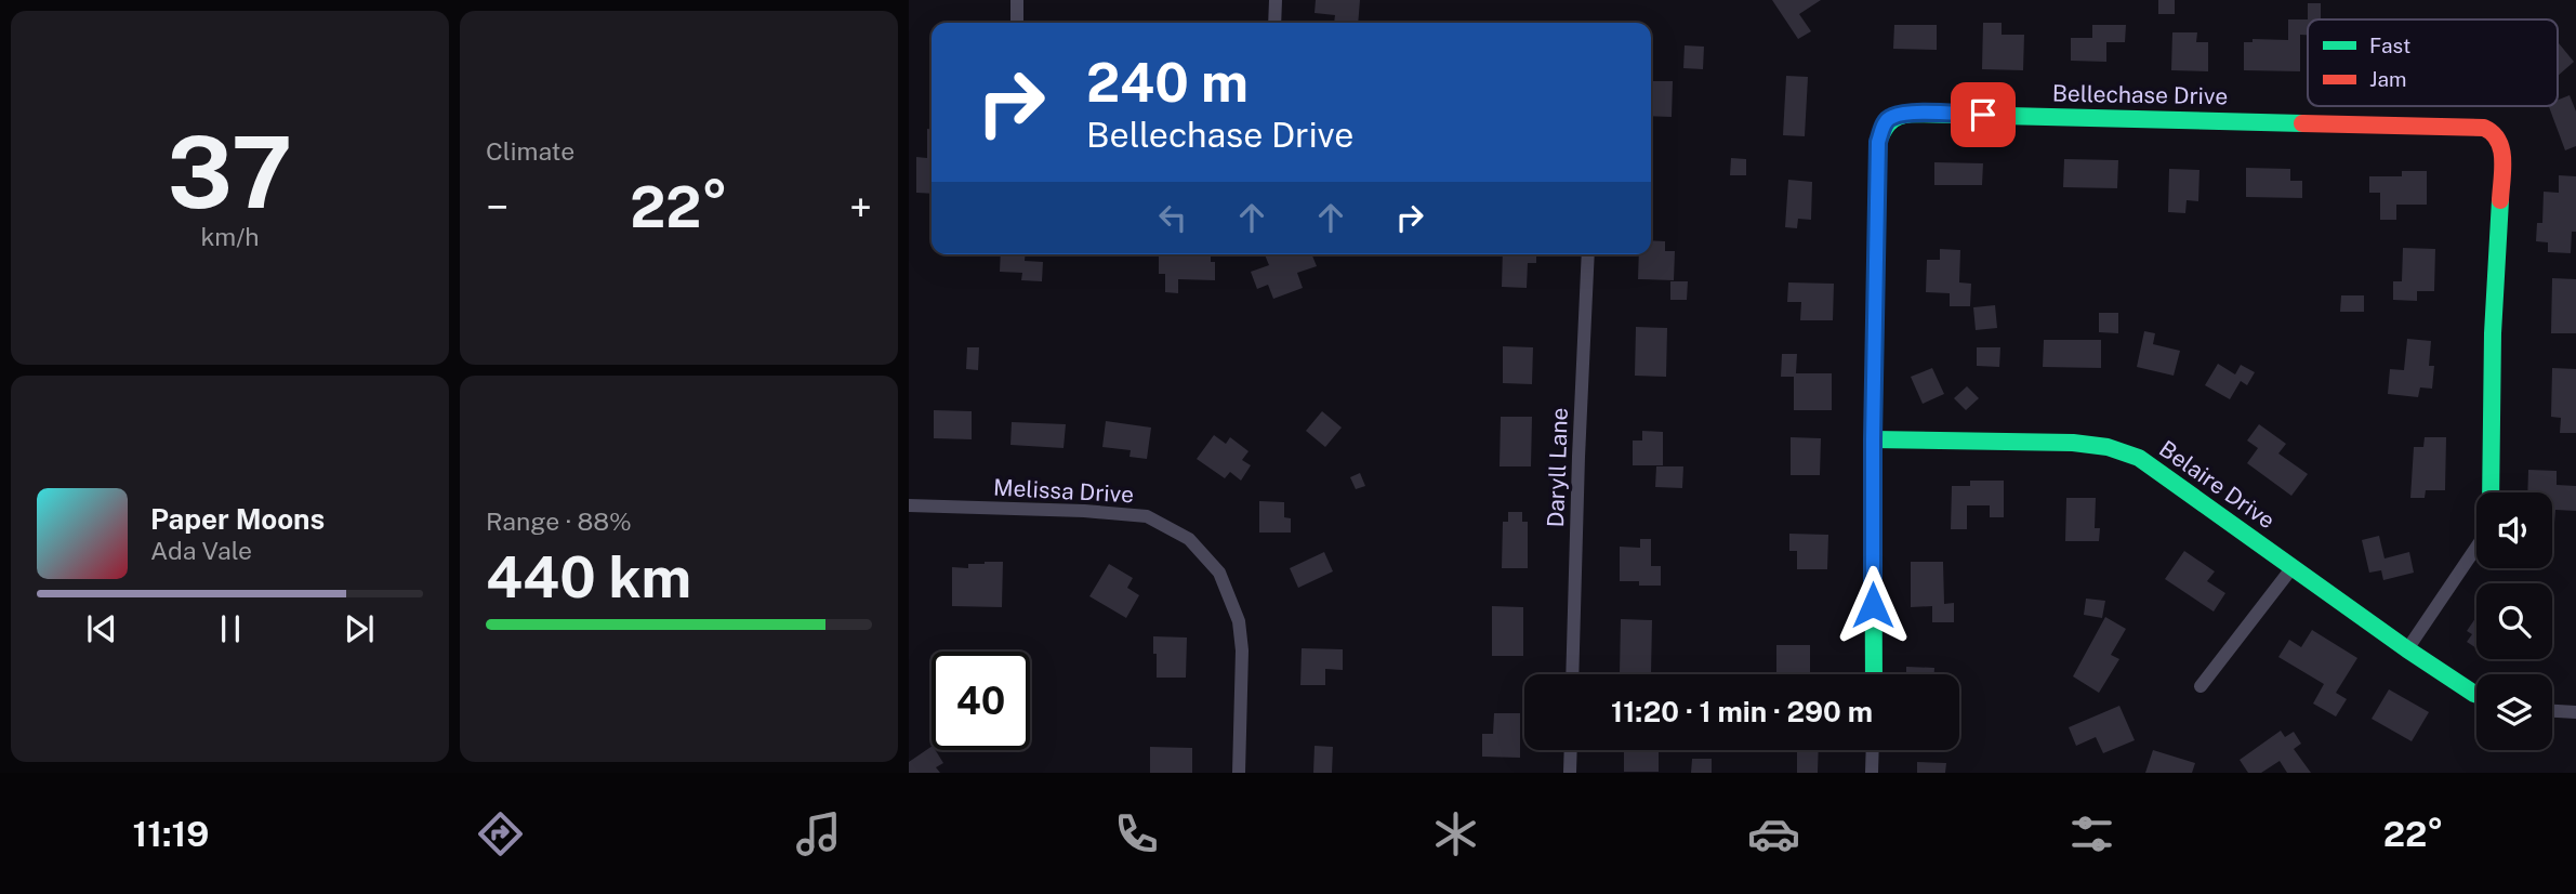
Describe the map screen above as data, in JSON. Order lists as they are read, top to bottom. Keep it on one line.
{"streets":{"street":["Bellechase Drive","Daryll Lane","Belaire Drive","Melissa Drive"]},"crossings":[["Bellechase Drive","Belaire Drive"]],"legend":["Fast","Jam"],"page":{"tile":[["37","km/h"],"Climate",["Range · 88%","440 km"]],"turn":["240 m","Bellechase Drive"],"heat":["−","22°","+"],"song":["Paper Moons","Ada Vale"],"limit":"40","trip":"11:20 · 1 min · 290 m","tabs":["11:19","22°"]}}
